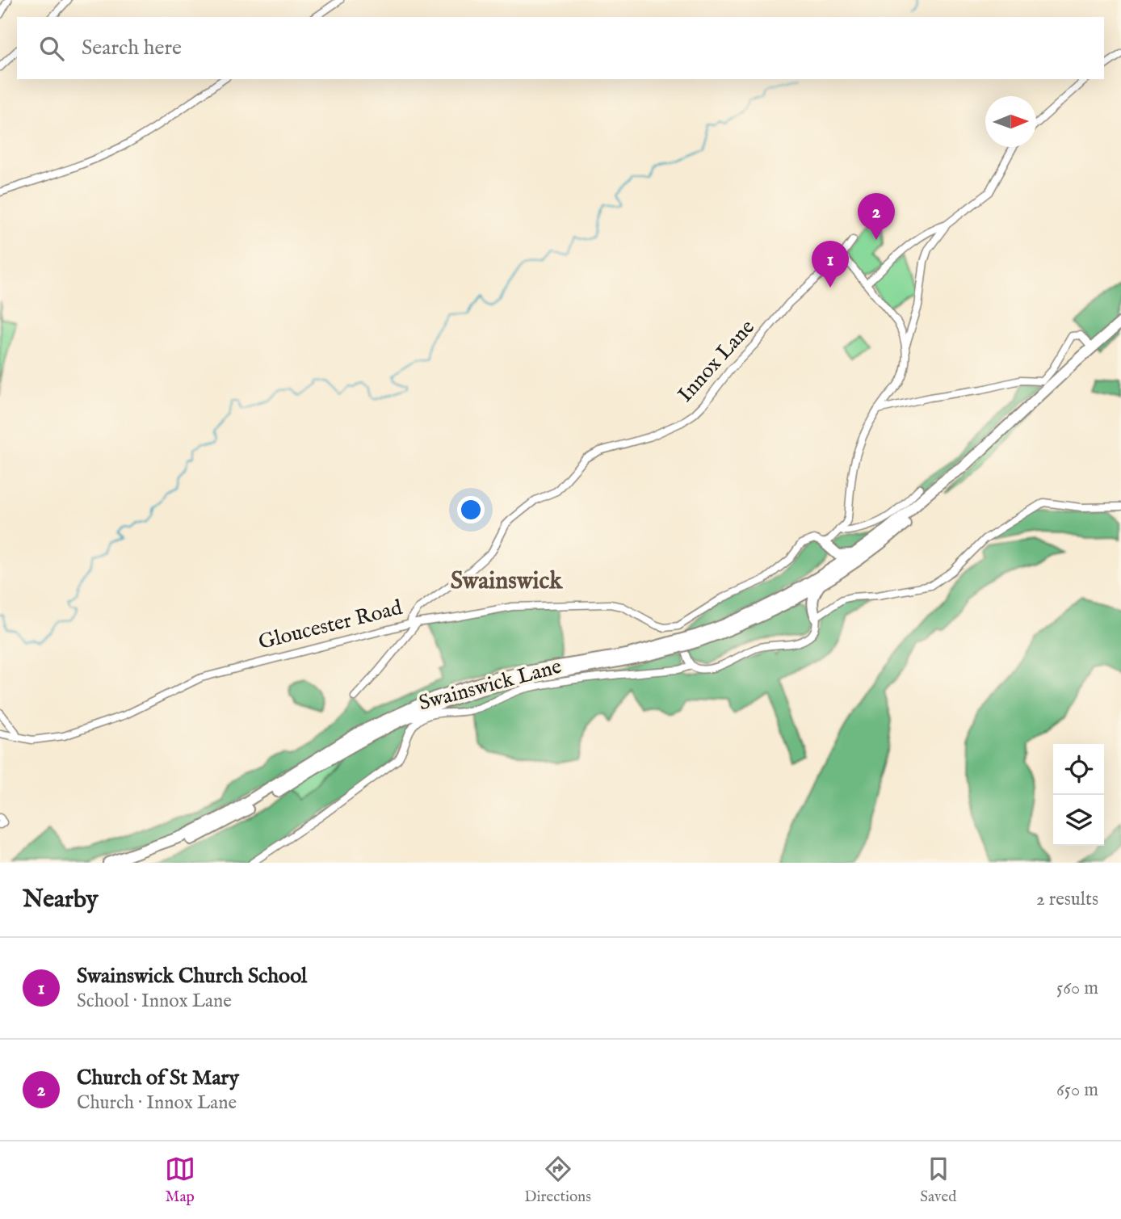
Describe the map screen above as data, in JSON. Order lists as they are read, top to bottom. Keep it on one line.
{"streets":{"street":["Innox Lane","Gloucester Road","Swainswick Lane"]},"crossings":[["Innox Lane","Gloucester Road"]],"districts":["Swainswick"],"north":"right","page":{"search":"Search here","pins":["2","1"],"heading":["Nearby","2 results"],"list":[{"mark":"1","name":"Swainswick Church School","note":"School · Innox Lane","value":"560 m"},{"mark":"2","name":"Church of St Mary","note":"Church · Innox Lane","value":"650 m"}],"nav":["Map","Directions","Saved"]}}
